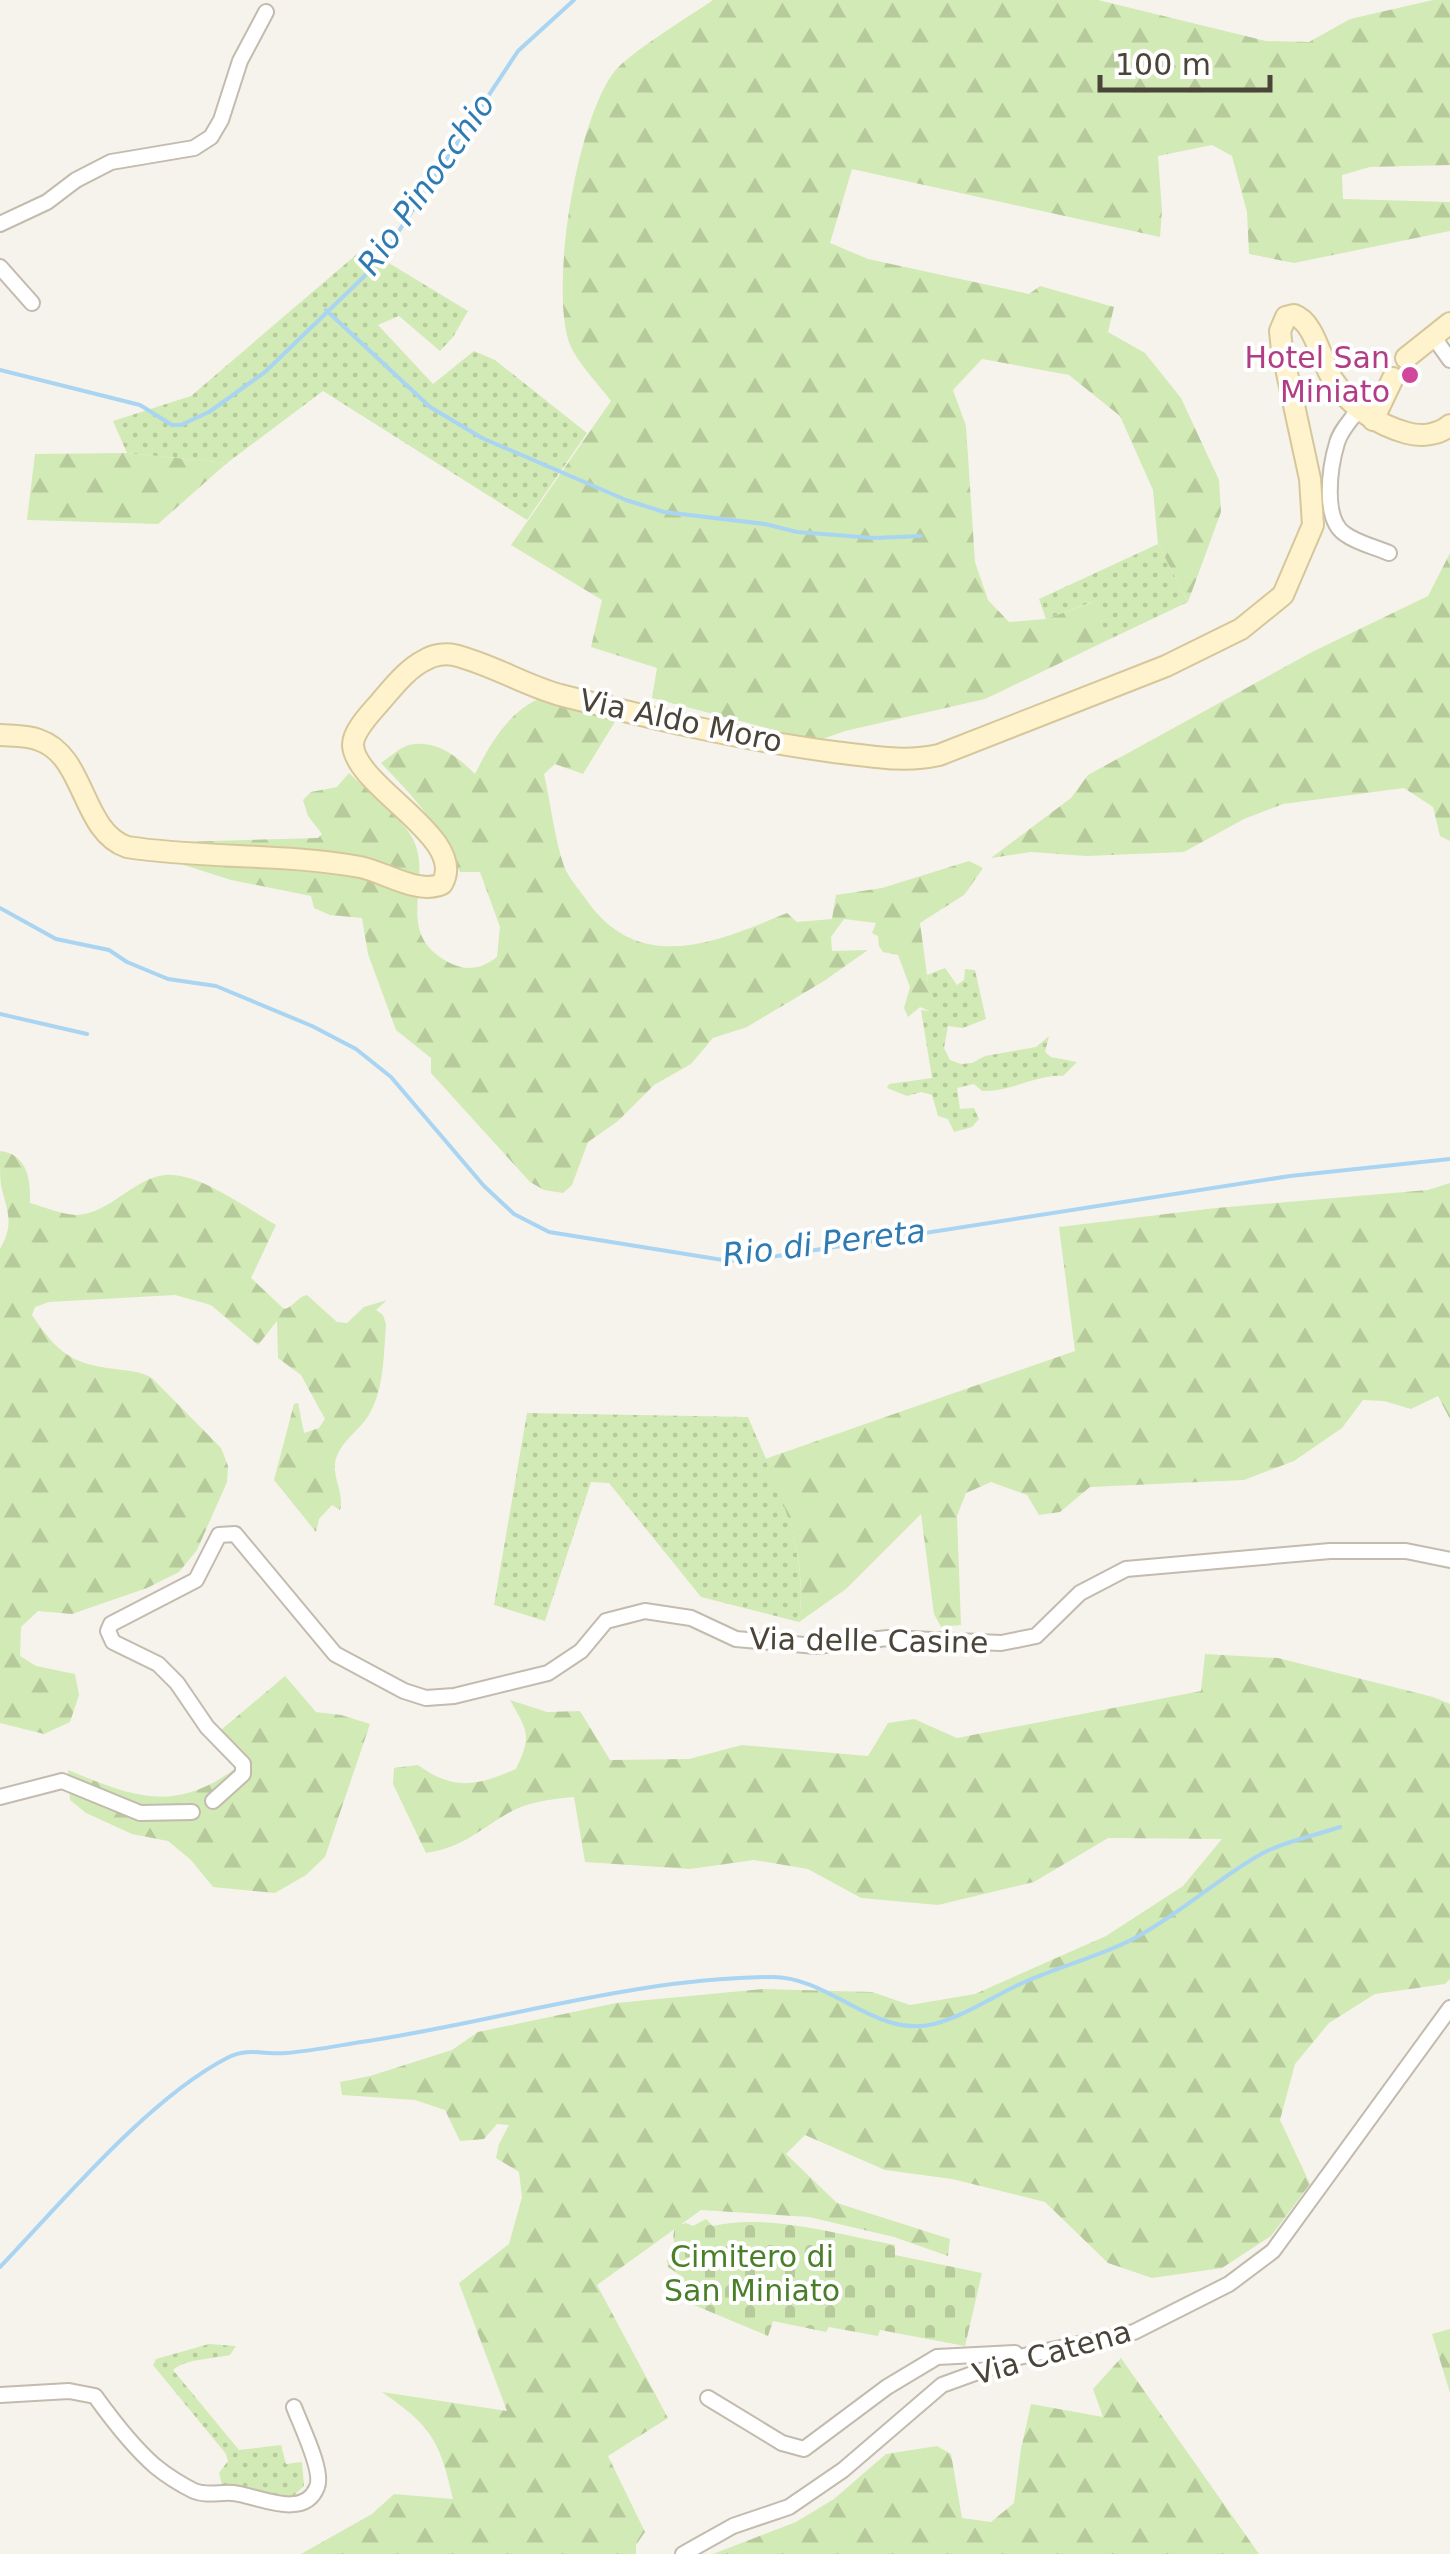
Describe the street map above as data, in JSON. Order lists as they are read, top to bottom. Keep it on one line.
{"streets":{"main road":["Via Aldo Moro"],"street":["Via delle Casine","Via Catena"]},"water":["Rio Pinocchio","Rio di Pereta"],"parks":["Cimitero di San Miniato"],"places":["Hotel San Miniato"],"scale_bar":"100 m"}
